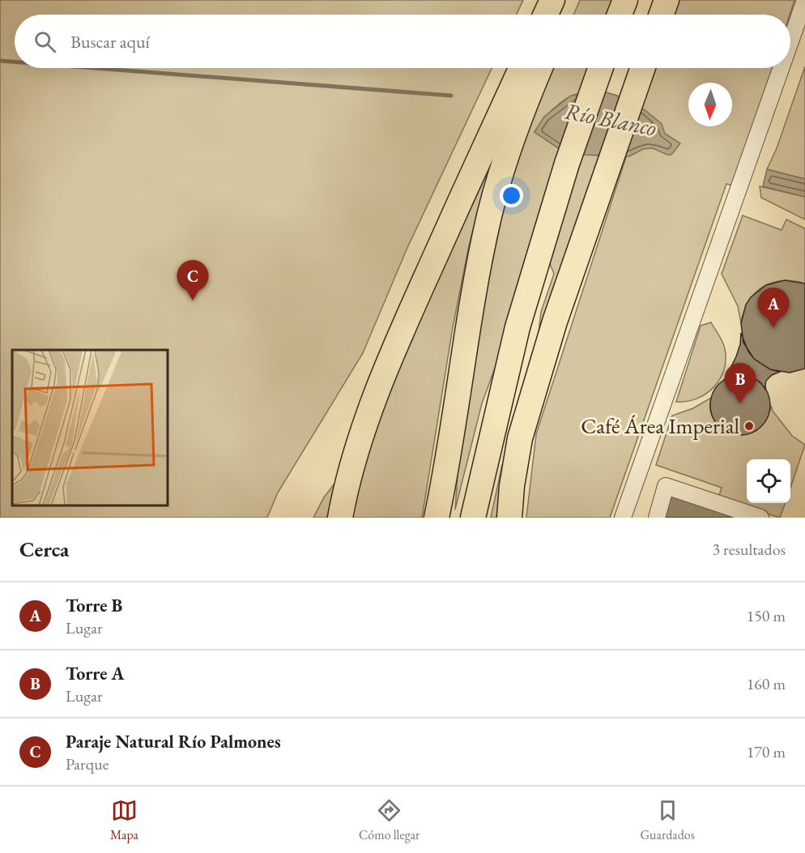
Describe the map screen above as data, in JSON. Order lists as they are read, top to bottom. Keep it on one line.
{"water":["Río Blanco"],"places":["Café Área Imperial"],"north":"bottom","page":{"search":"Buscar aquí","pins":["C","A","B"],"heading":["Cerca","3 resultados"],"list":[{"mark":"A","name":"Torre B","note":"Lugar","value":"150 m"},{"mark":"B","name":"Torre A","note":"Lugar","value":"160 m"},{"mark":"C","name":"Paraje Natural Río Palmones","note":"Parque","value":"170 m"}],"nav":["Mapa","Cómo llegar","Guardados"]}}
